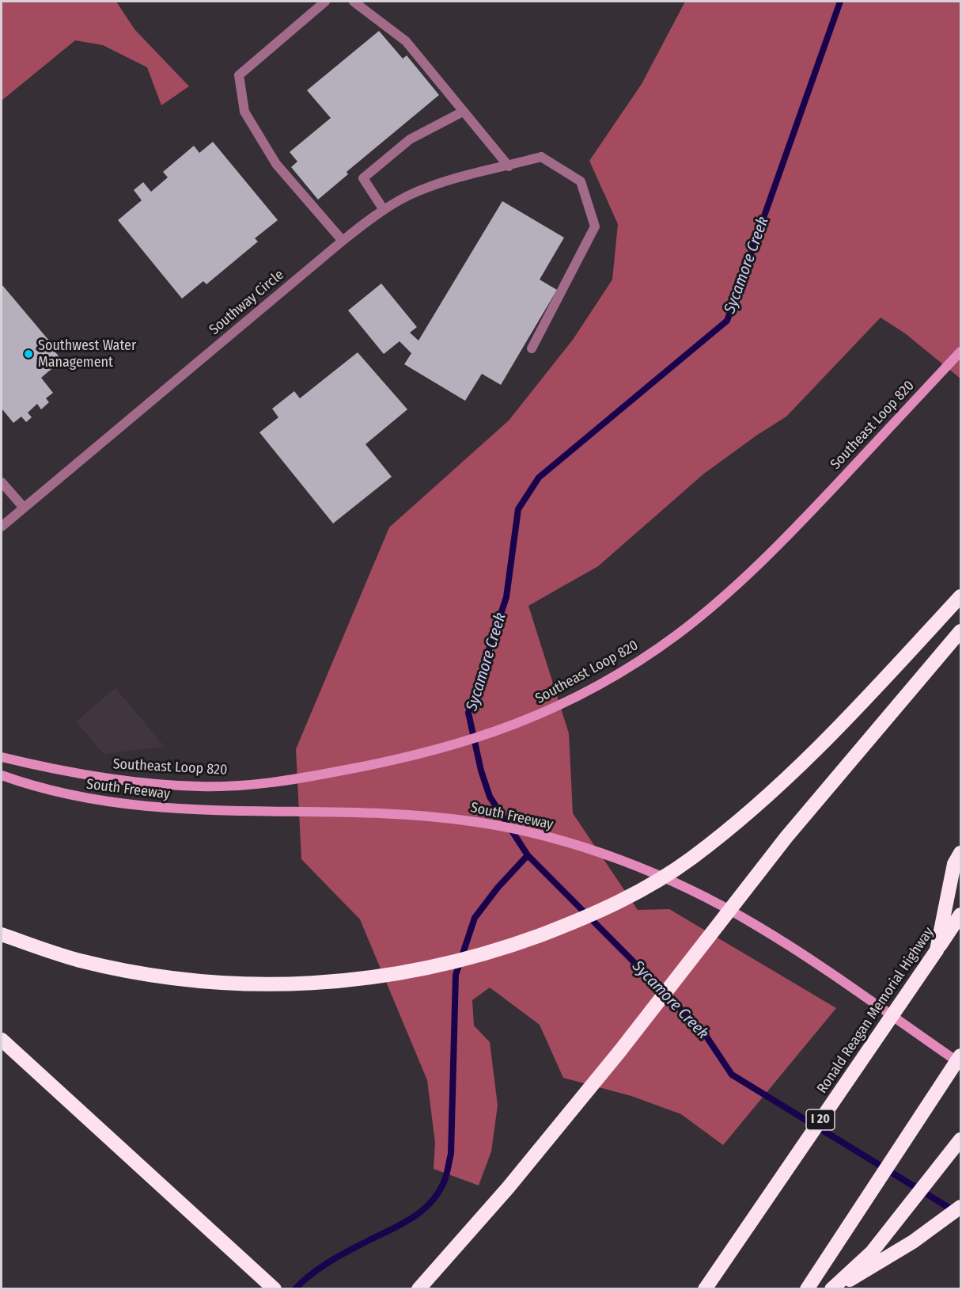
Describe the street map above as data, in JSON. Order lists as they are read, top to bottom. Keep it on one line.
{"streets":{"highway":["Ronald Reagan Memorial Highway","I 20"],"main road":["Southeast Loop 820","South Freeway"],"street":["Southway Circle"]},"water":["Sycamore Creek"],"places":["Southwest Water Management"]}
